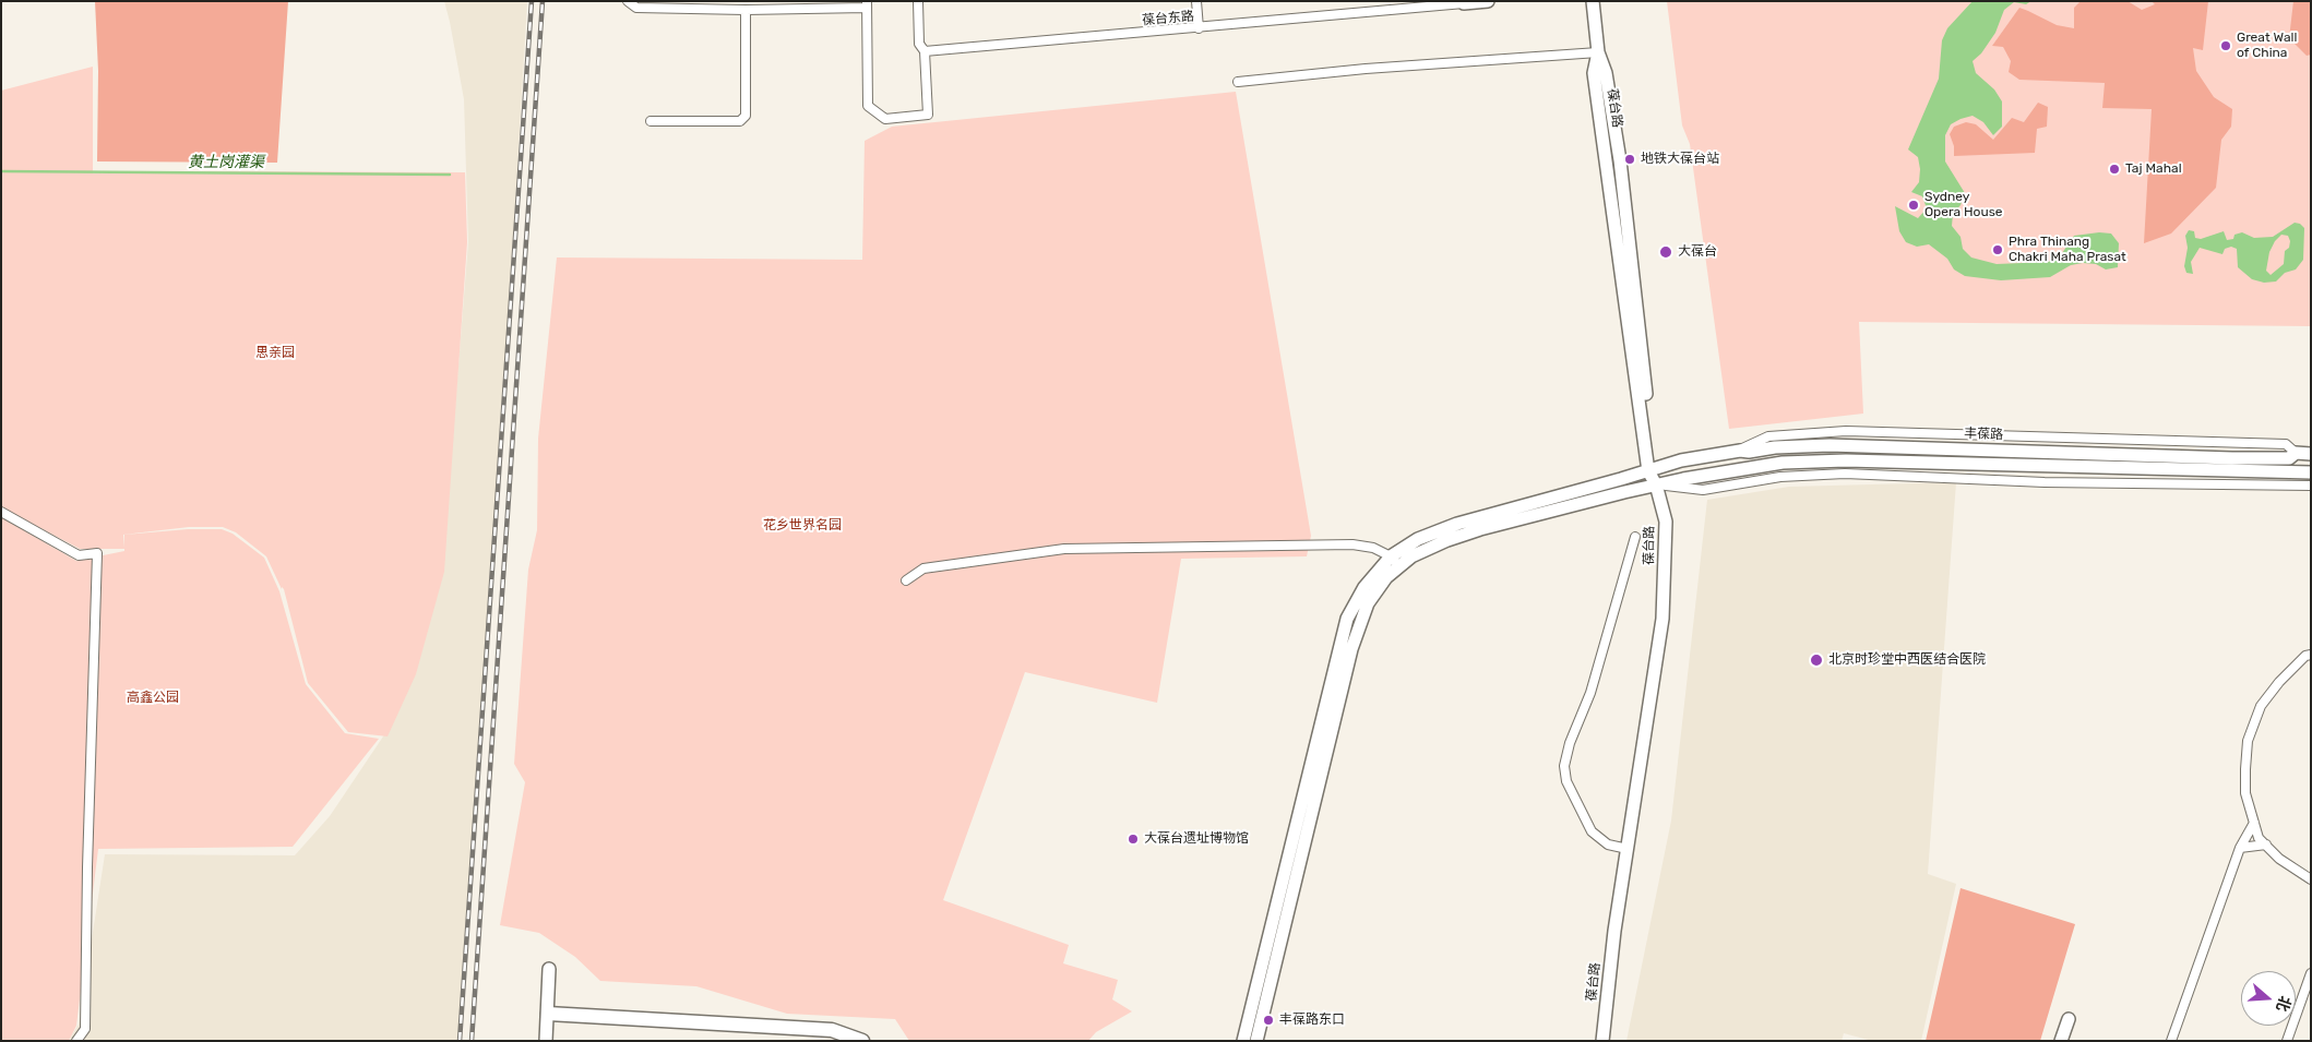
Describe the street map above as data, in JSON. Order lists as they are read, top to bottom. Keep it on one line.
{"streets":{"main road":["葆台路","丰葆路"],"street":["葆台东路"]},"crossings":[["葆台路","丰葆路"]],"water":["黄土岗灌渠"],"parks":["思亲园","花乡世界名园","高鑫公园"],"places":["Great Wall of China","地铁大葆台站","Taj Mahal","Sydney Opera House","Phra Thinang Chakri Maha Prasat","大葆台","北京时珍堂中西医结合医院","大葆台遗址博物馆","丰葆路东口"],"north":"right"}
